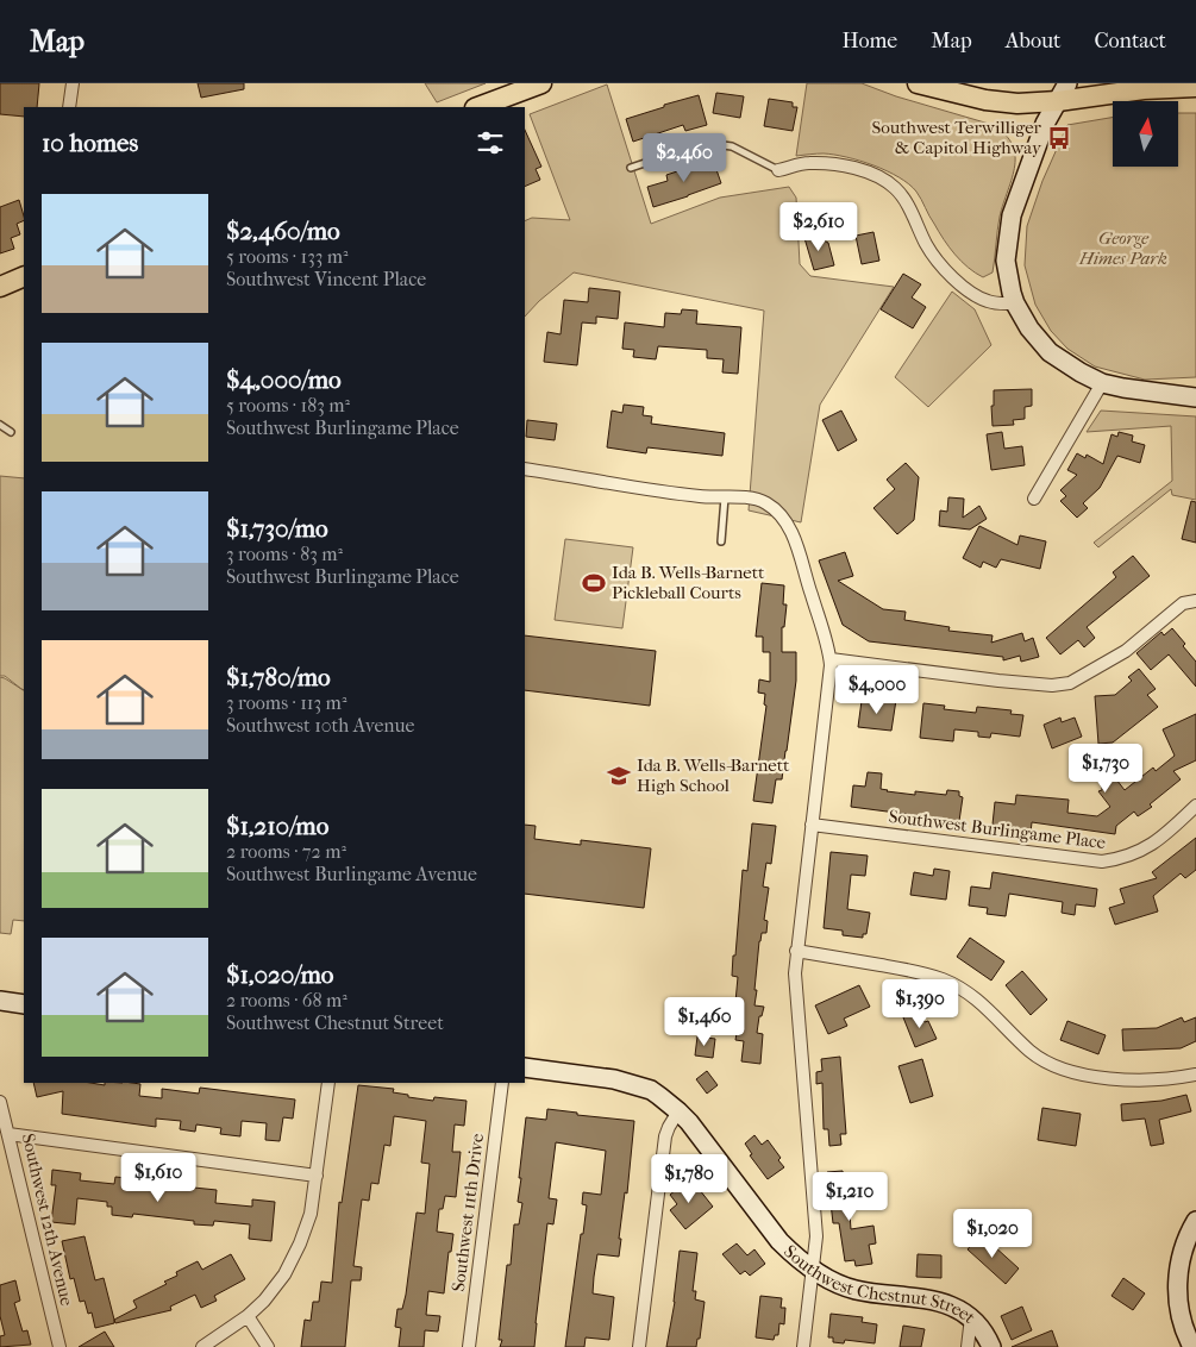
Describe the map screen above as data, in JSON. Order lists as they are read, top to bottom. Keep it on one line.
{"streets":{"street":["Southwest Burlingame Place","Southwest 11th Drive","Southwest 12th Avenue","Southwest Chestnut Street"]},"parks":["George Himes Park"],"places":{"bus stop":["Southwest Terwilliger & Capitol Highway"],"sports":["Ida B. Wells-Barnett Pickleball Courts"],"school or university":["Ida B. Wells-Barnett High School"]},"north":"top","page":{"header":"Map","nav":["Home","Map","About","Contact"],"heading":"10 homes","price":["$2,460","$2,610","$4,000","$1,730","$1,390","$1,460","$1,610","$1,780","$1,210","$1,020"],"list":[{"name":"$2,460/mo","note":"5 rooms · 133 m² · Southwest Vincent Place"},{"name":"$4,000/mo","note":"5 rooms · 183 m² · Southwest Burlingame Place"},{"name":"$1,730/mo","note":"3 rooms · 83 m² · Southwest Burlingame Place"},{"name":"$1,780/mo","note":"3 rooms · 113 m² · Southwest 10th Avenue"},{"name":"$1,210/mo","note":"2 rooms · 72 m² · Southwest Burlingame Avenue"},{"name":"$1,020/mo","note":"2 rooms · 68 m² · Southwest Chestnut Street"}]}}
